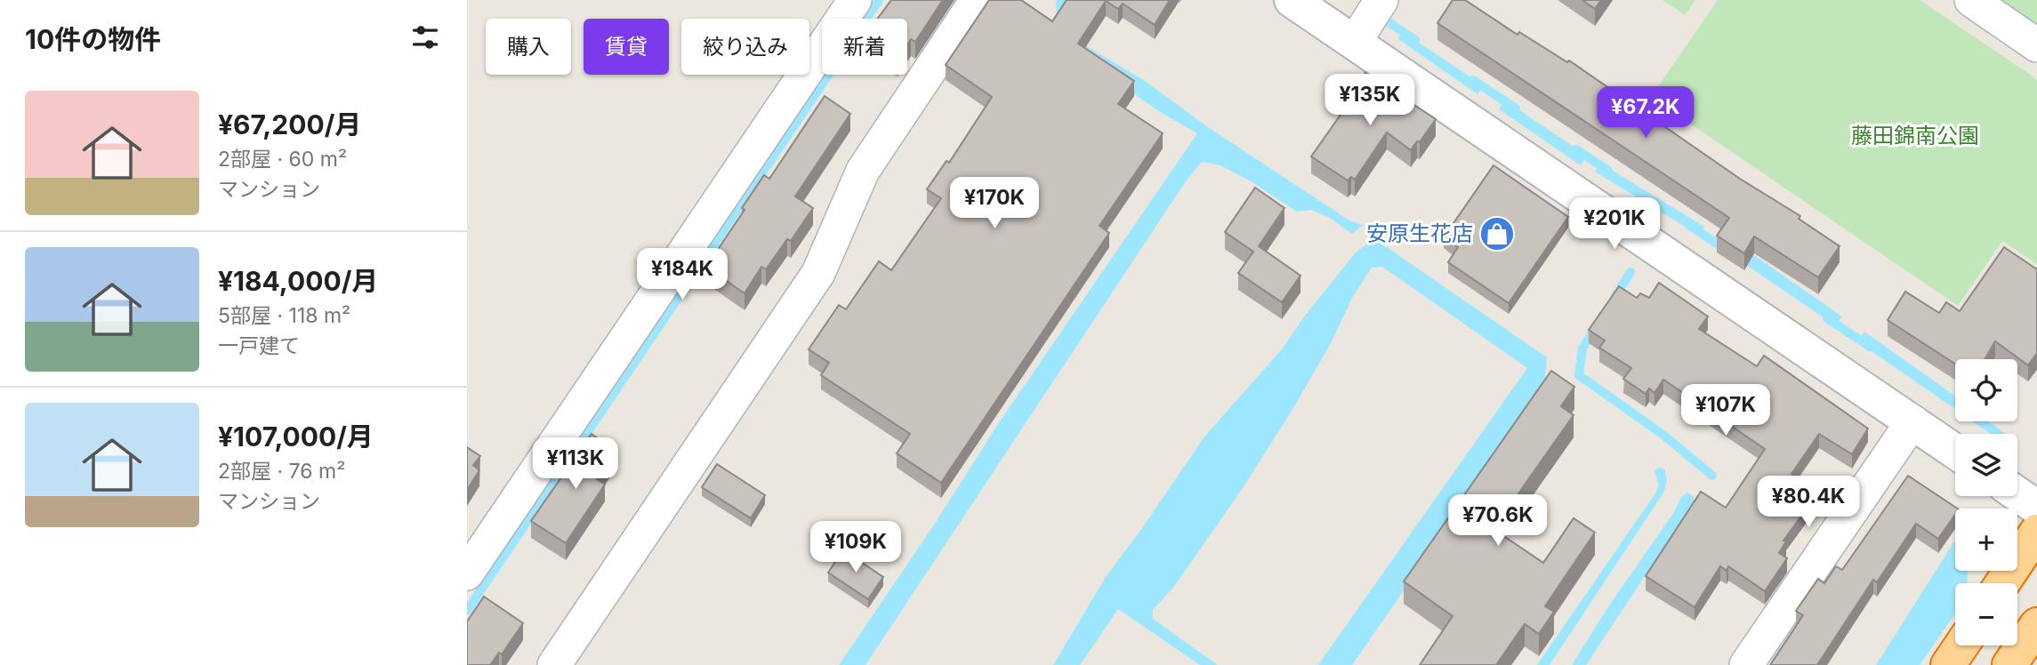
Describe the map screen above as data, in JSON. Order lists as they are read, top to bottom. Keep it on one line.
{"parks":["藤田錦南公園"],"places":{"shop":["安原生花店"]},"page":{"heading":"10件の物件","chip":["購入","賃貸","絞り込み","新着"],"price":["¥135K","¥67.2K","¥170K","¥201K","¥184K","¥107K","¥113K","¥80.4K","¥70.6K","¥109K"],"list":[{"name":"¥67,200/月","note":"2部屋 · 60 m² · マンション"},{"name":"¥184,000/月","note":"5部屋 · 118 m² · 一戸建て"},{"name":"¥107,000/月","note":"2部屋 · 76 m² · マンション"}],"map_buttons":["+","−"]}}
